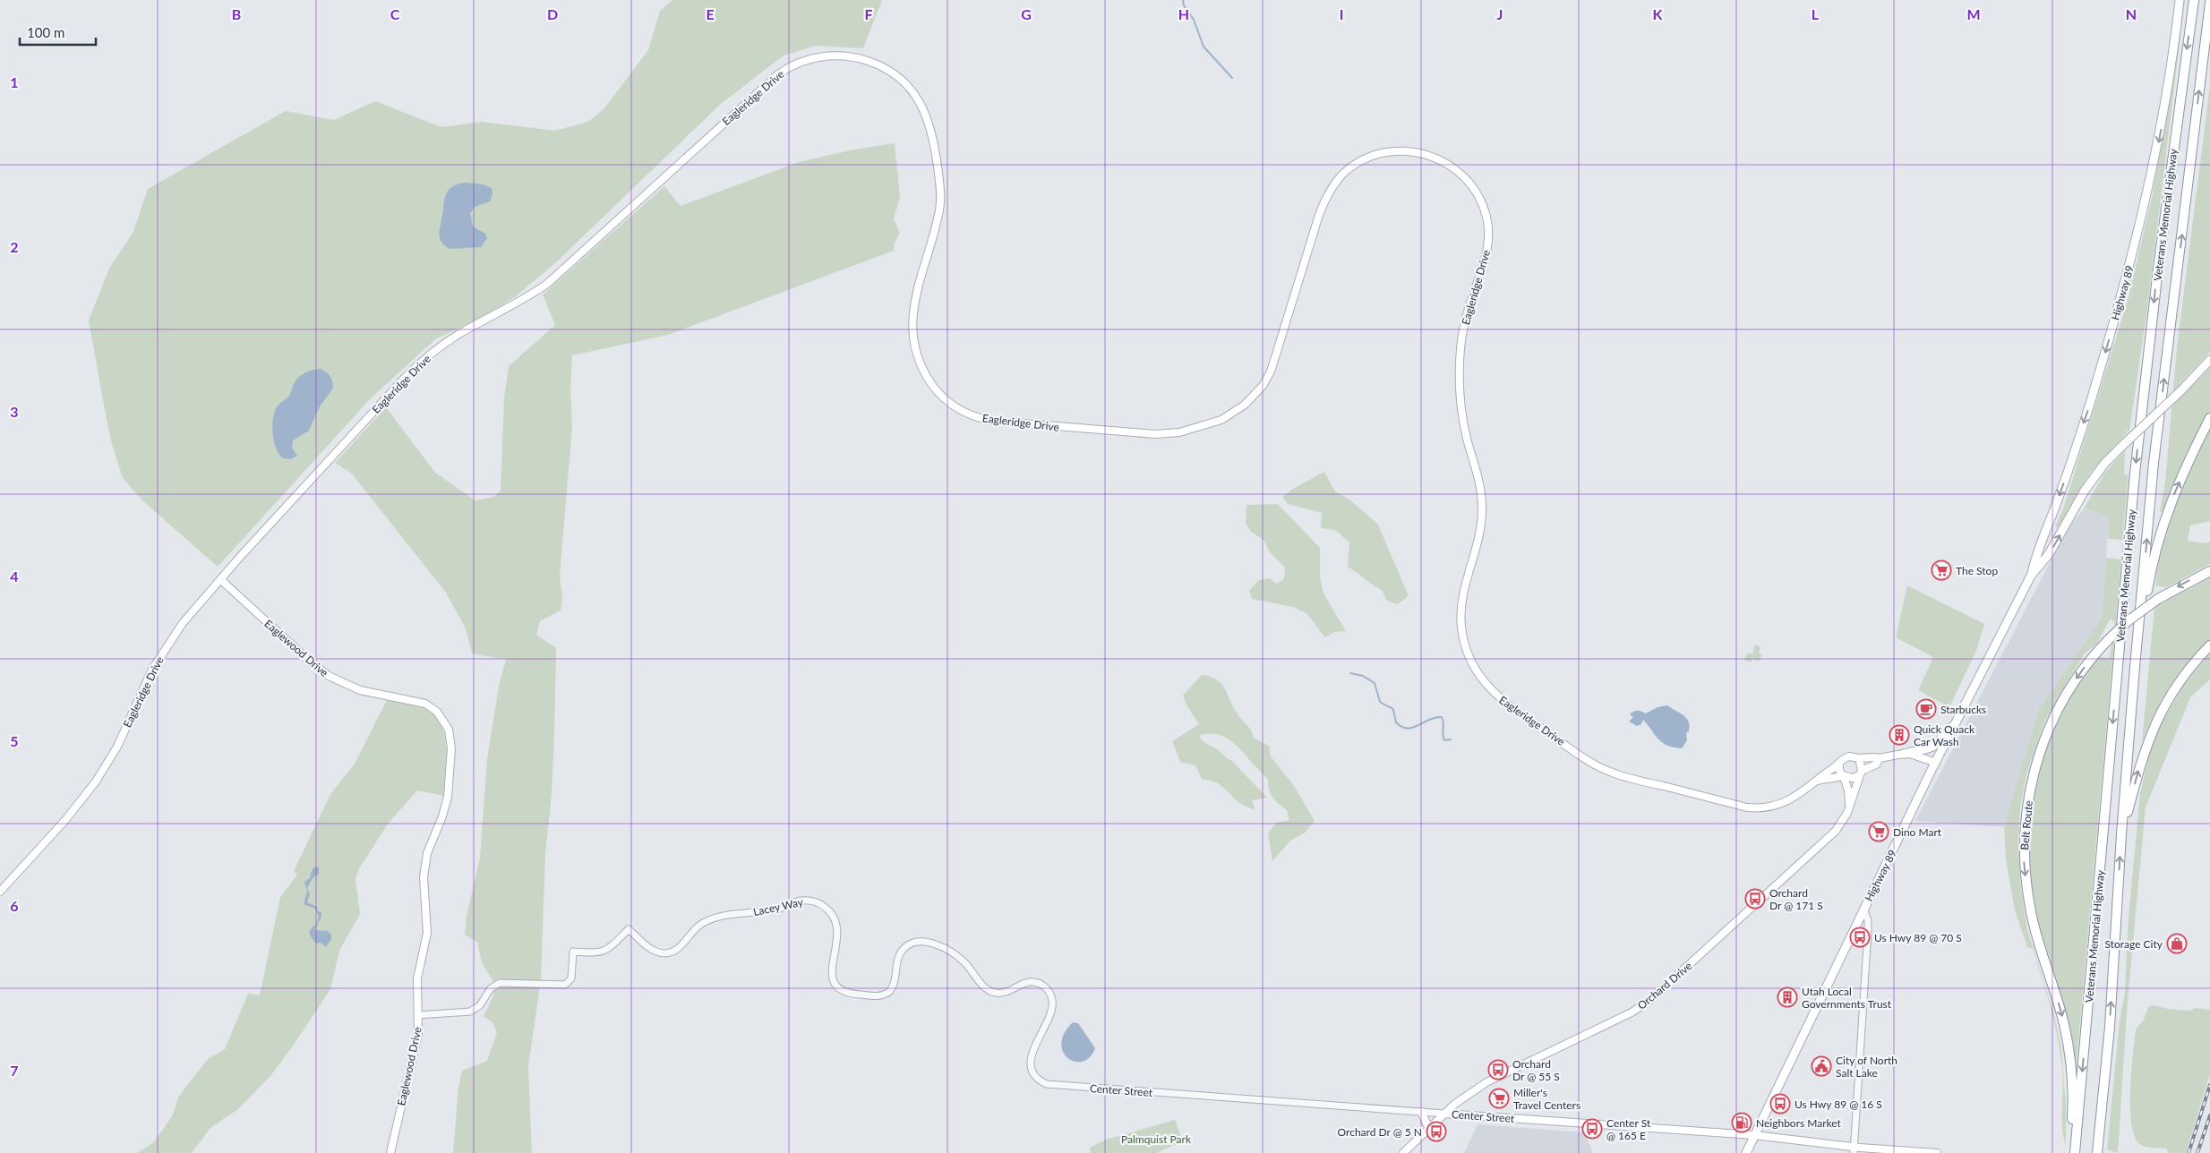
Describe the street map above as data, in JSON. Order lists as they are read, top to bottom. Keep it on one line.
{"streets":{"highway":["Veterans Memorial Highway","Belt Route"],"main road":["Eagleridge Drive","Highway 89","Eaglewood Drive","Orchard Drive","Center Street"],"street":["Lacey Way"]},"crossings":[["Eagleridge Drive","Eaglewood Drive"],["Eagleridge Drive","Orchard Drive"],["Veterans Memorial Highway","Belt Route"],["Highway 89","Center Street"],["Eaglewood Drive","Lacey Way"],["Lacey Way","Center Street"],["Orchard Drive","Center Street"]],"parks":["Palmquist Park"],"places":{"supermarket":["The Stop","Dino Mart","Miller's Travel Centers"],"cafe":["Starbucks"],"building":["Quick Quack Car Wash","Utah Local Governments Trust"],"bus stop":["Orchard Dr @ 171 S","Us Hwy 89 @ 70 S","Orchard Dr @ 55 S","Us Hwy 89 @ 16 S","Center St @ 165 E","Orchard Dr @ 5 N"],"shop":["Storage City"],"public building":["City of North Salt Lake"],"fuel station":["Neighbors Market"]},"scale_bar":"100 m","grid":{"columns":["B","C","D","E","F","G","H","I","J","K","L","M","N"],"rows":["1","2","3","4","5","6","7"]}}
